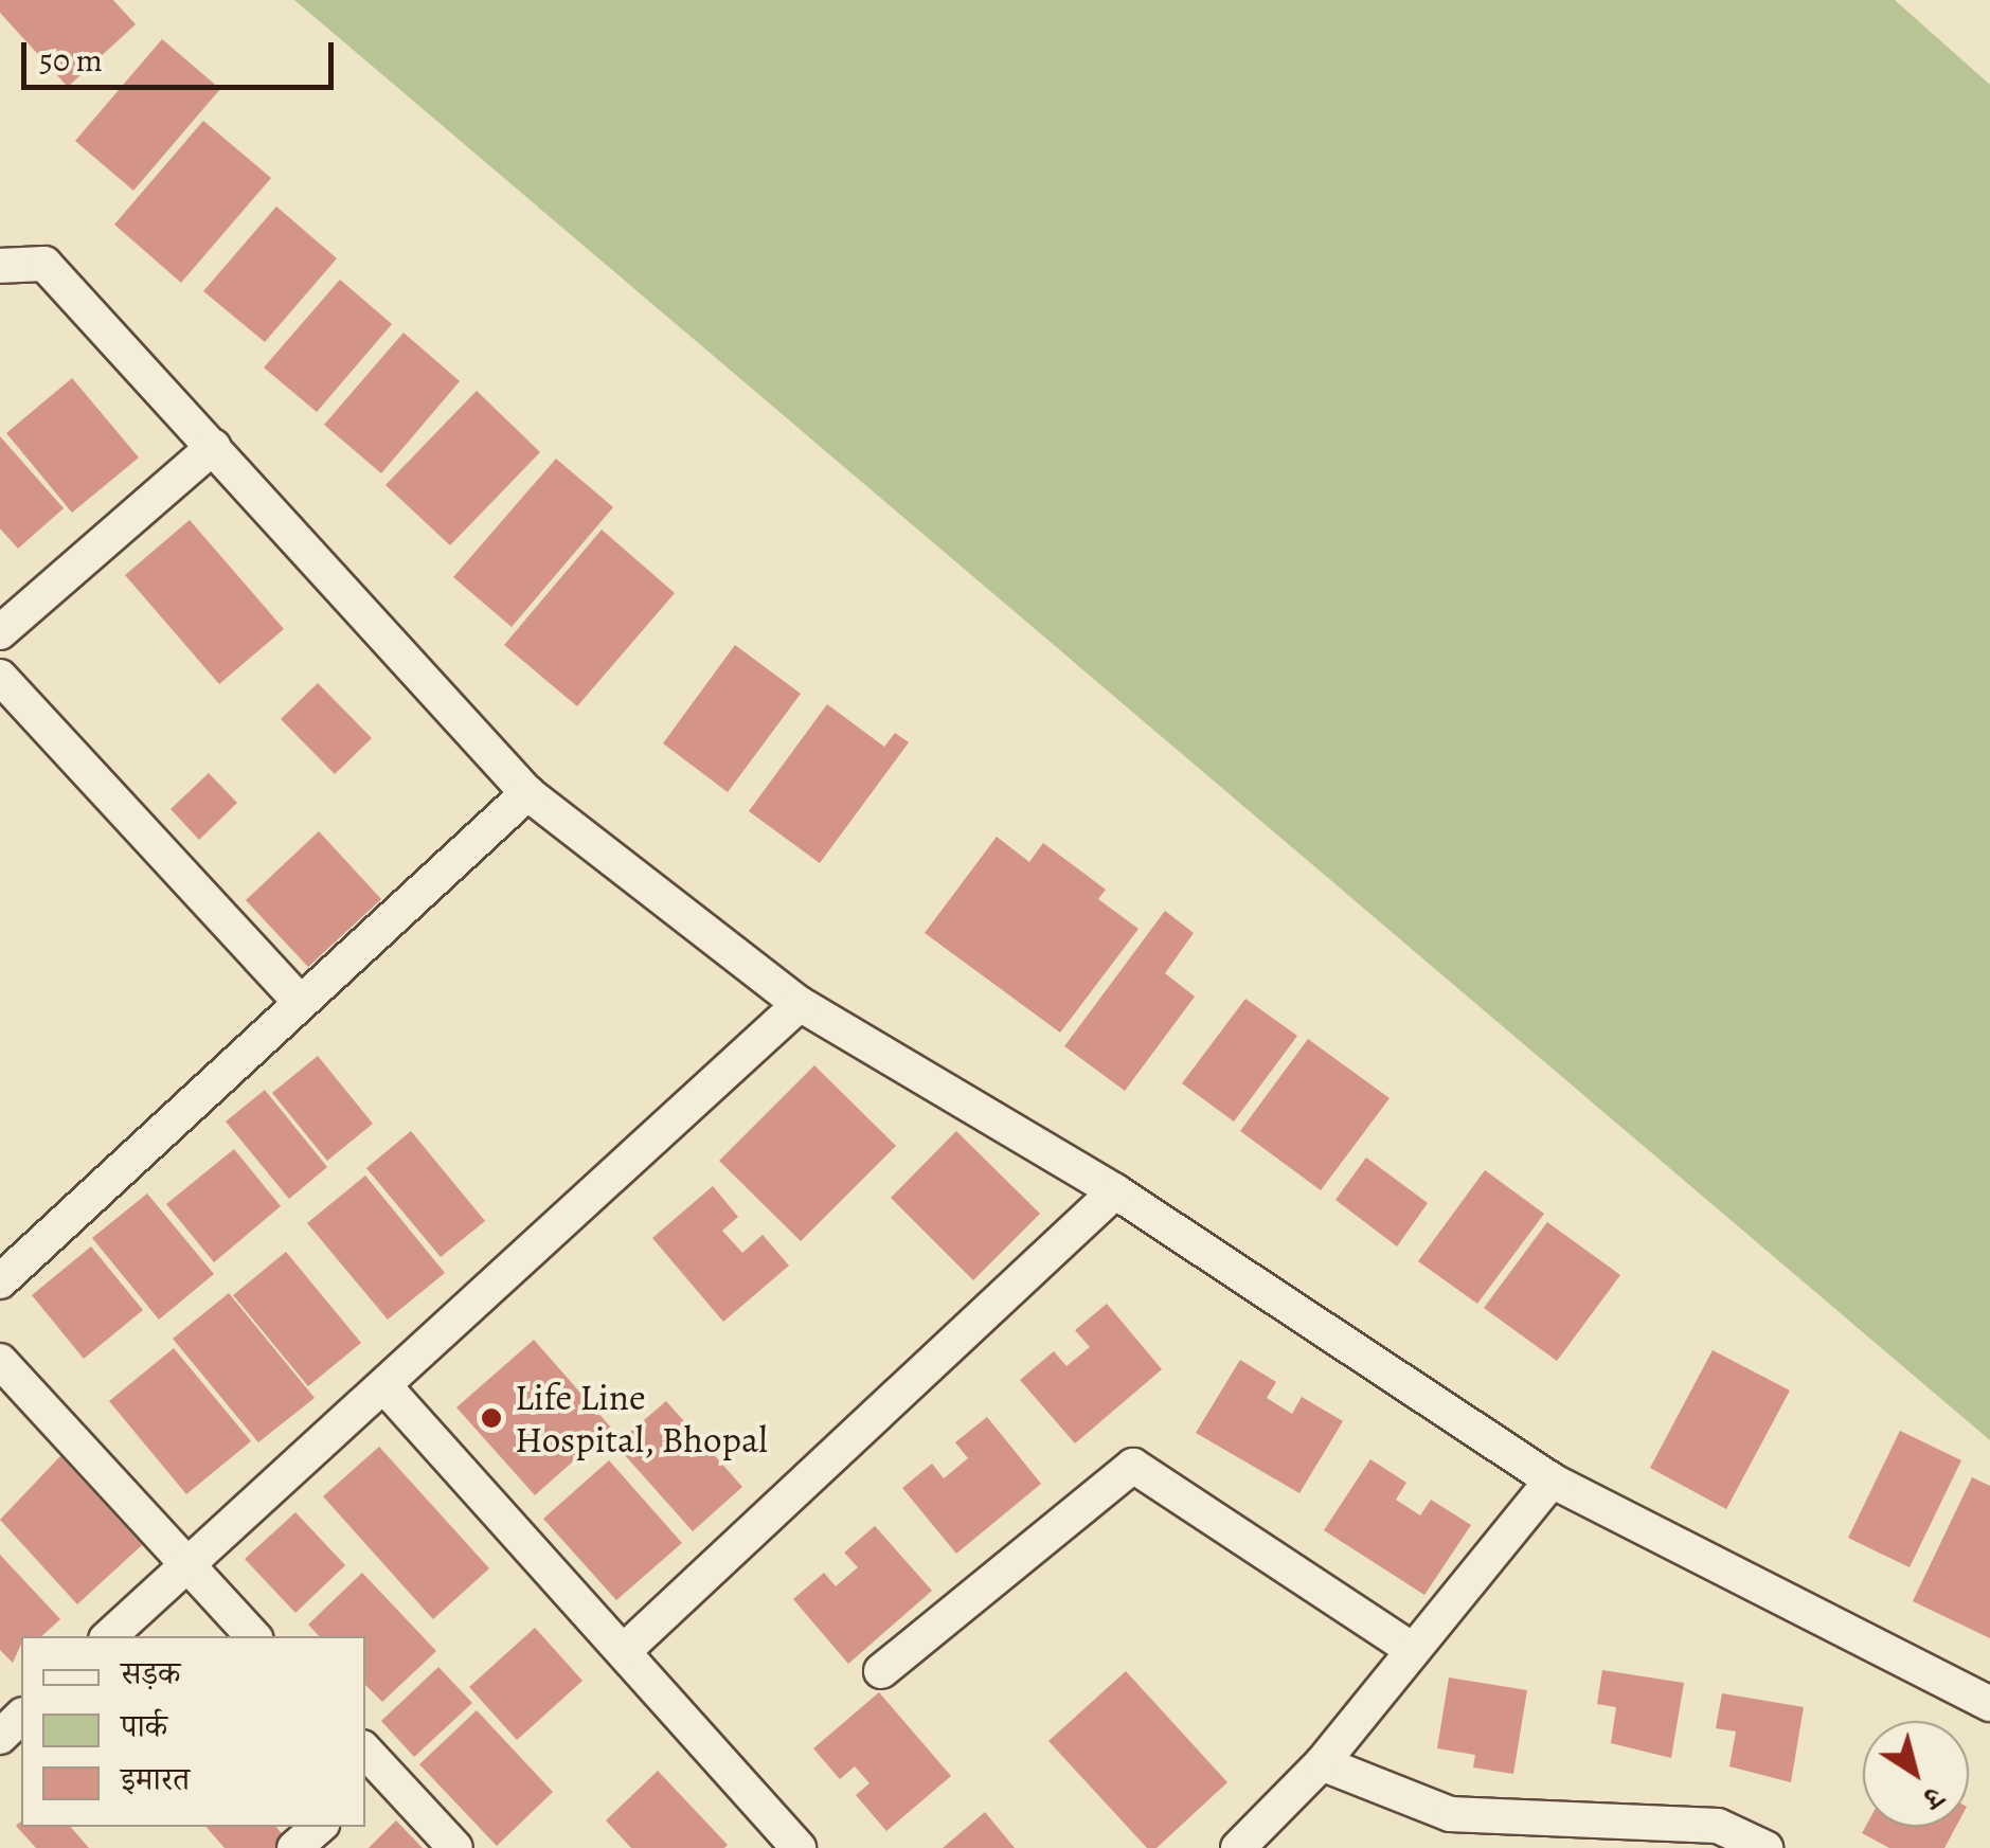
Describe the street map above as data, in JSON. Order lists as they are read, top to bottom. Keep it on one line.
{"places":["Life Line Hospital, Bhopal"],"legend":["सड़क","पार्क","इमारत"],"scale_bar":"50 m","north":"bottom right"}
